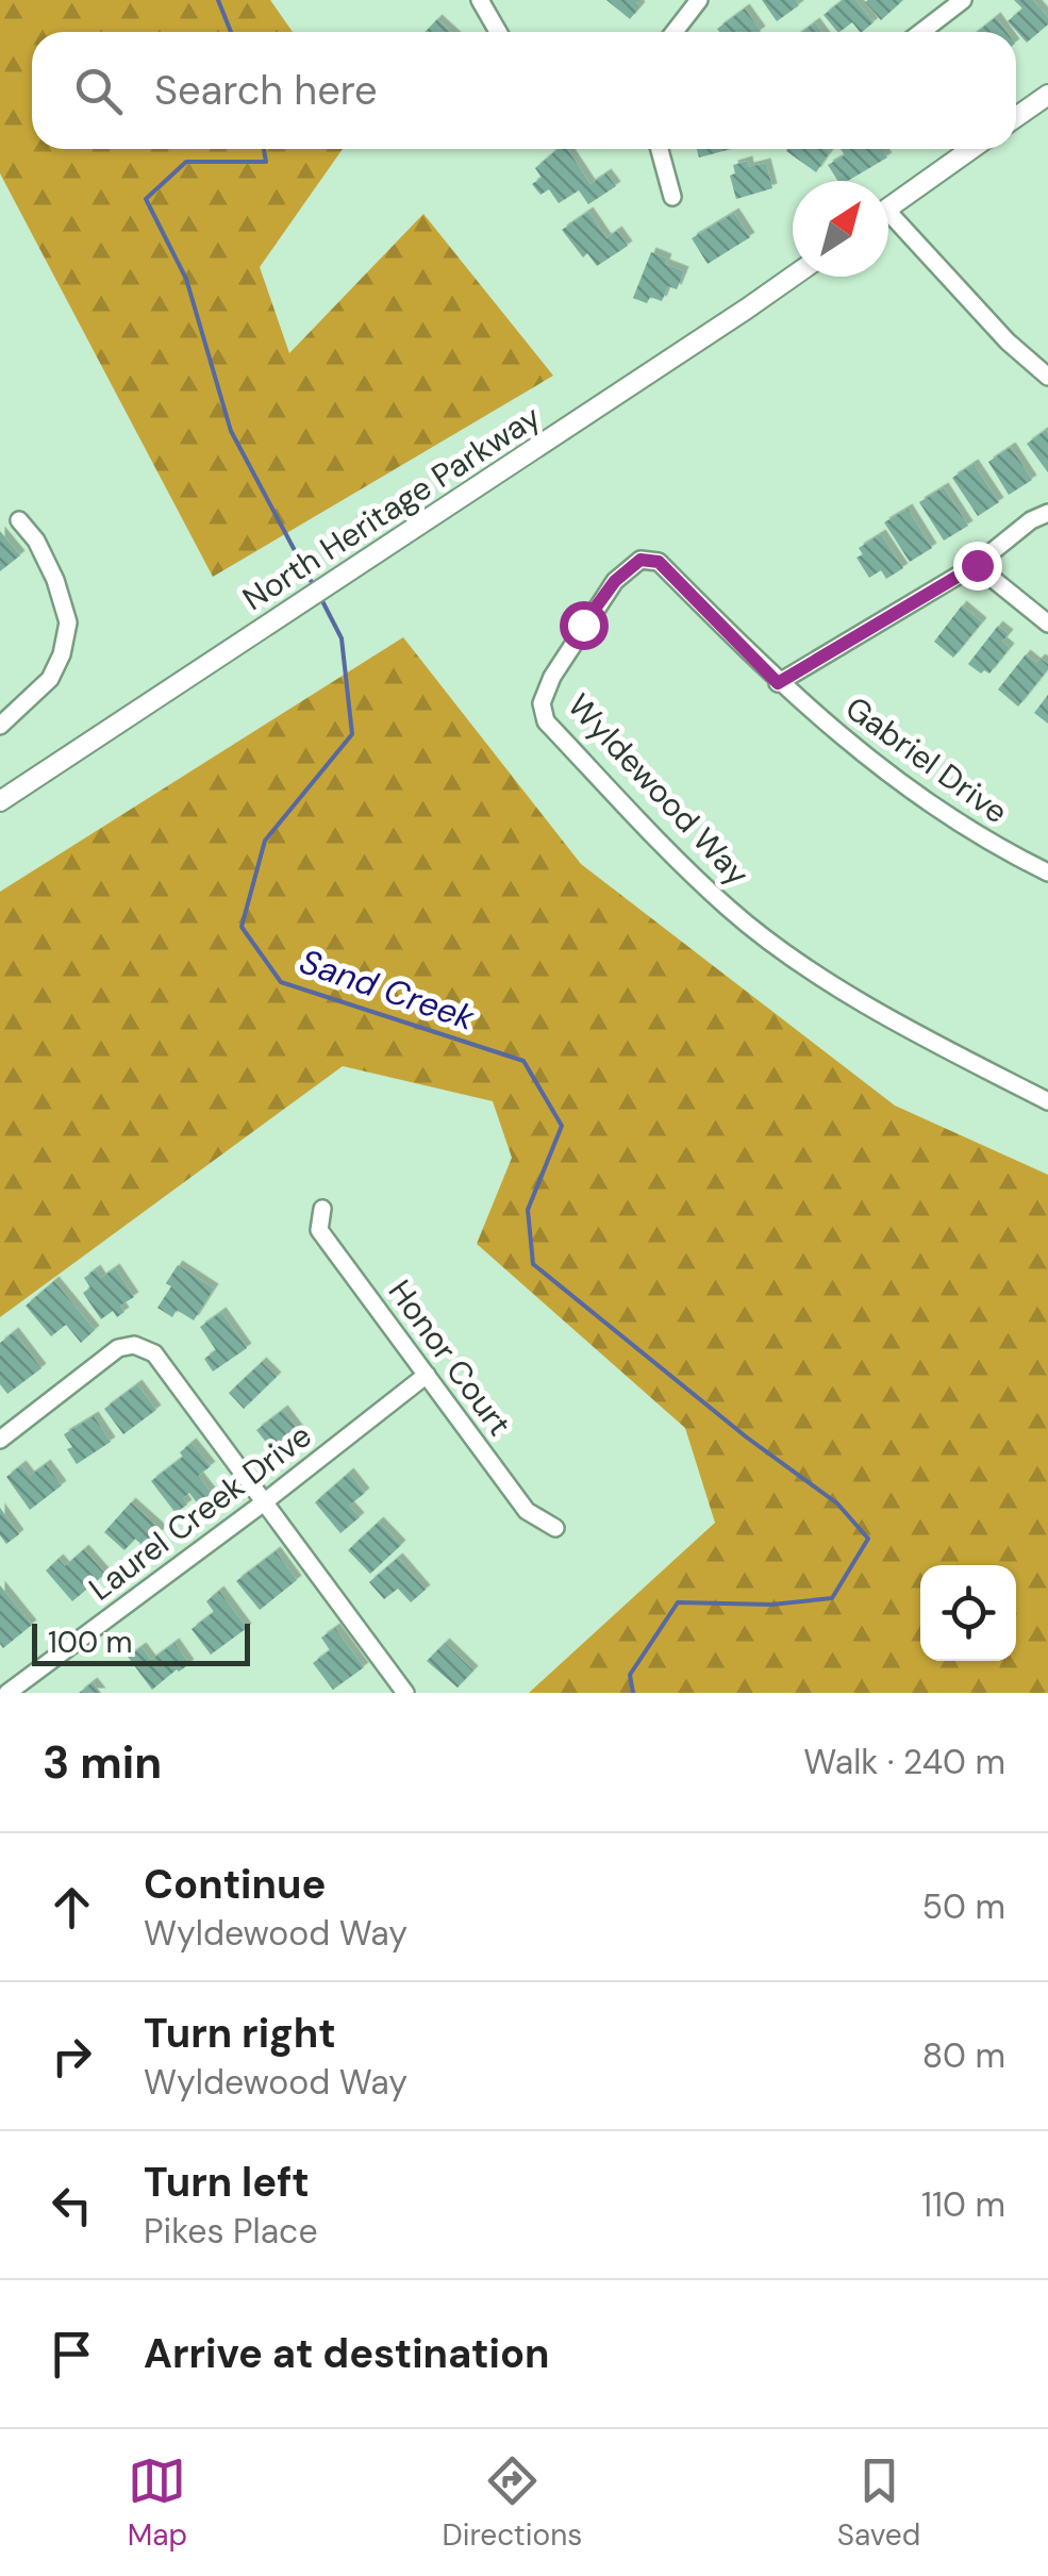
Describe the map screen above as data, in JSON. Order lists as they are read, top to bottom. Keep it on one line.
{"streets":{"main road":["North Heritage Parkway"],"street":["Gabriel Drive","Wyldewood Way","Honor Court","Laurel Creek Drive"]},"crossings":[["Gabriel Drive","Wyldewood Way"],["Honor Court","Laurel Creek Drive"]],"water":["Sand Creek"],"scale_bar":"100 m","north":"top right","page":{"search":"Search here","scale":"100 m","heading":["3 min","Walk · 240 m"],"list":[["Continue","Wyldewood Way","50 m"],["Turn right","Wyldewood Way","80 m"],["Turn left","Pikes Place","110 m"],"Arrive at destination"],"nav":["Map","Directions","Saved"]}}
